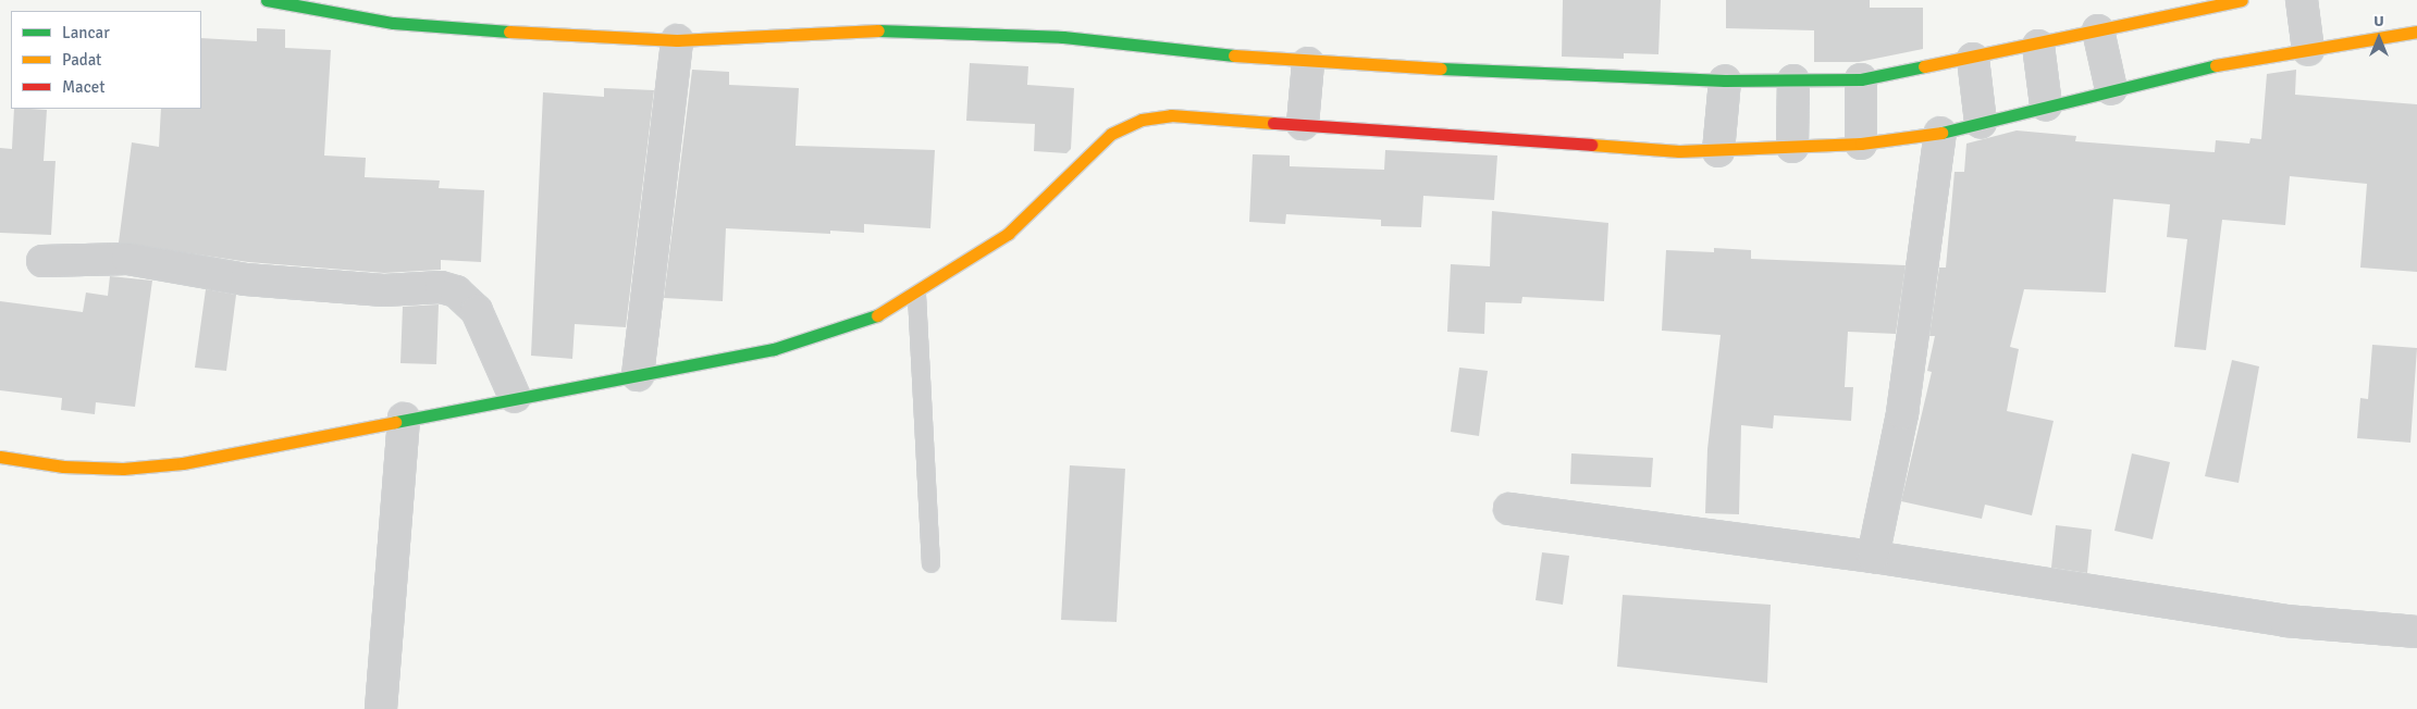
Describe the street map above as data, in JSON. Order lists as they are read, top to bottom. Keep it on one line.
{"legend":["Lancar","Padat","Macet"],"north":"top"}
